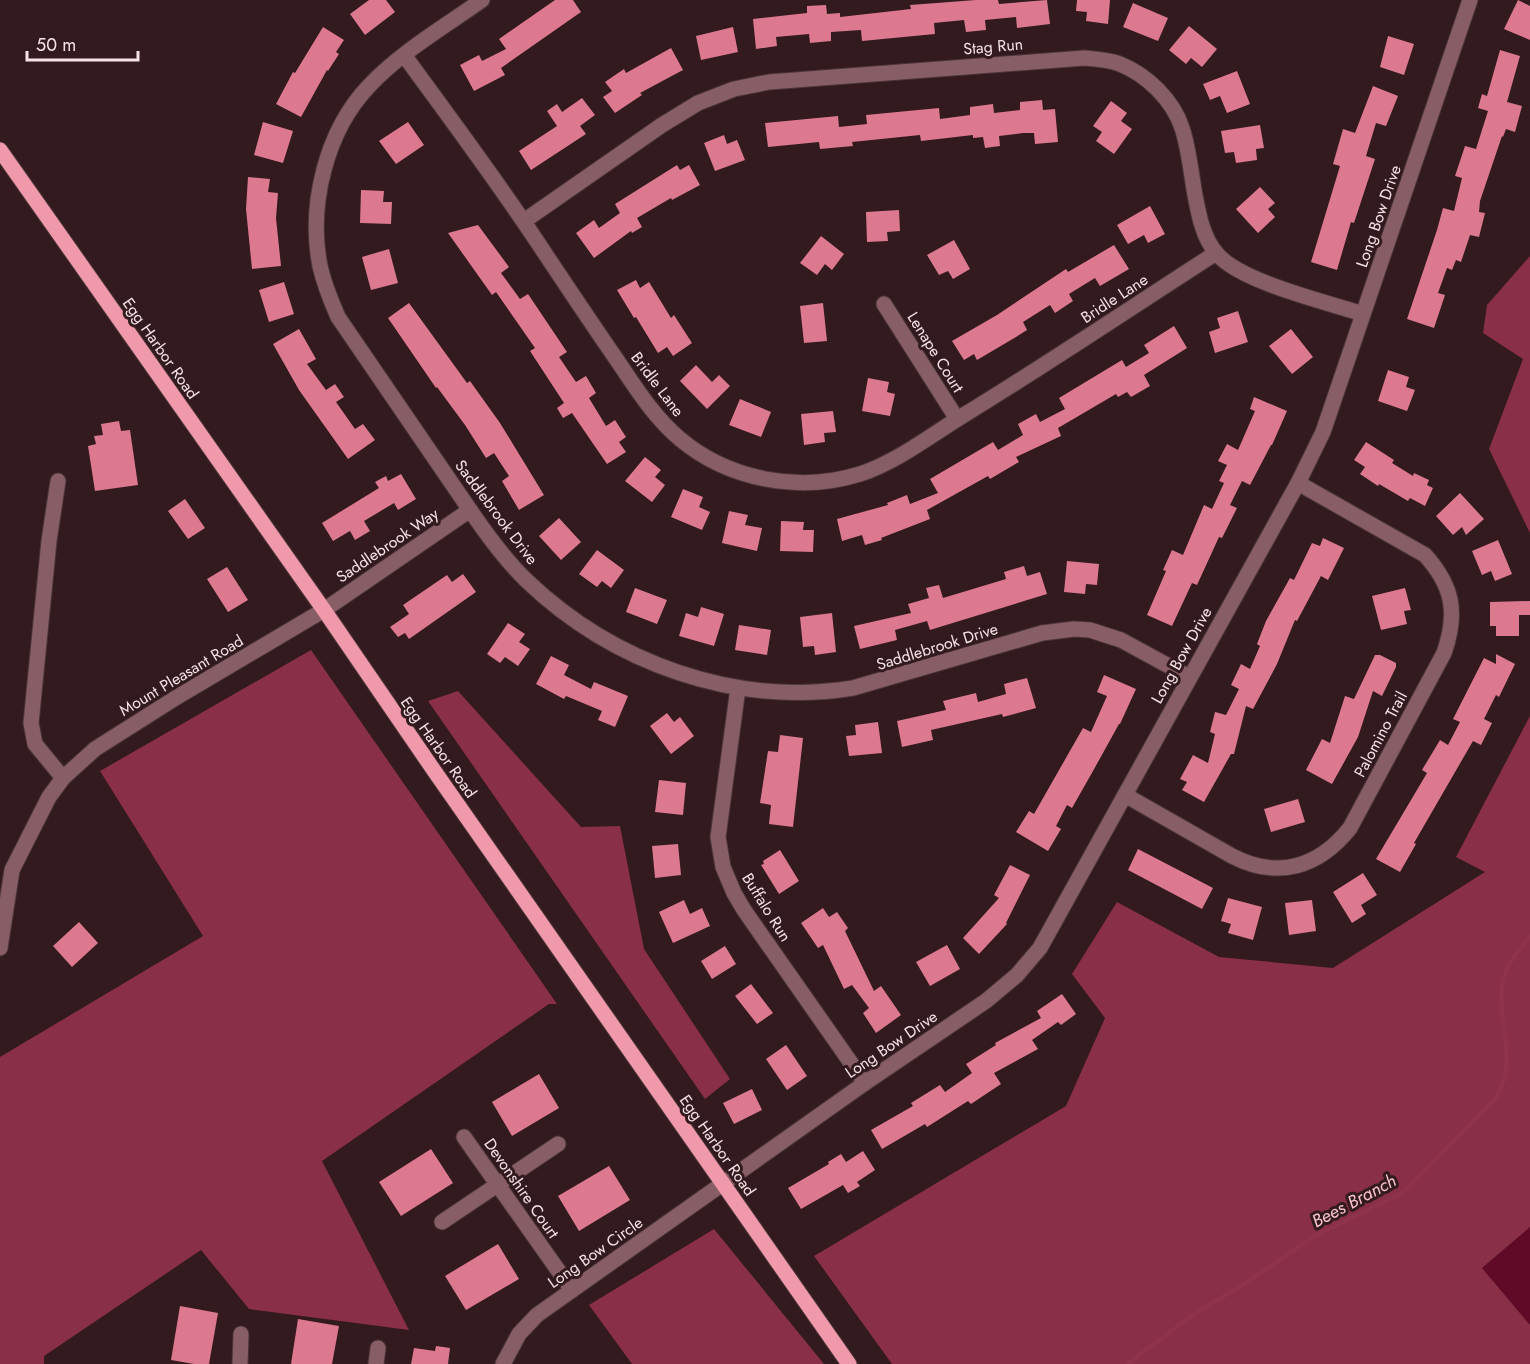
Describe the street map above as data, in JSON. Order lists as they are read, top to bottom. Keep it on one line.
{"streets":{"main road":["Egg Harbor Road"],"street":["Stag Run","Long Bow Drive","Bridle Lane","Lenape Court","Saddlebrook Drive","Saddlebrook Way","Mount Pleasant Road","Palomino Trail","Buffalo Run","Devonshire Court","Long Bow Circle"]},"crossings":[["Stag Run","Long Bow Drive"],["Stag Run","Bridle Lane"],["Long Bow Drive","Egg Harbor Road"],["Long Bow Drive","Saddlebrook Drive"],["Long Bow Drive","Palomino Trail"],["Long Bow Drive","Buffalo Run"],["Long Bow Drive","Long Bow Circle"],["Bridle Lane","Lenape Court"],["Bridle Lane","Saddlebrook Drive"],["Egg Harbor Road","Saddlebrook Way"],["Egg Harbor Road","Mount Pleasant Road"],["Egg Harbor Road","Long Bow Circle"],["Saddlebrook Drive","Saddlebrook Way"],["Saddlebrook Drive","Buffalo Run"],["Saddlebrook Way","Mount Pleasant Road"],["Devonshire Court","Long Bow Circle"]],"water":["Bees Branch"],"scale_bar":"50 m"}
